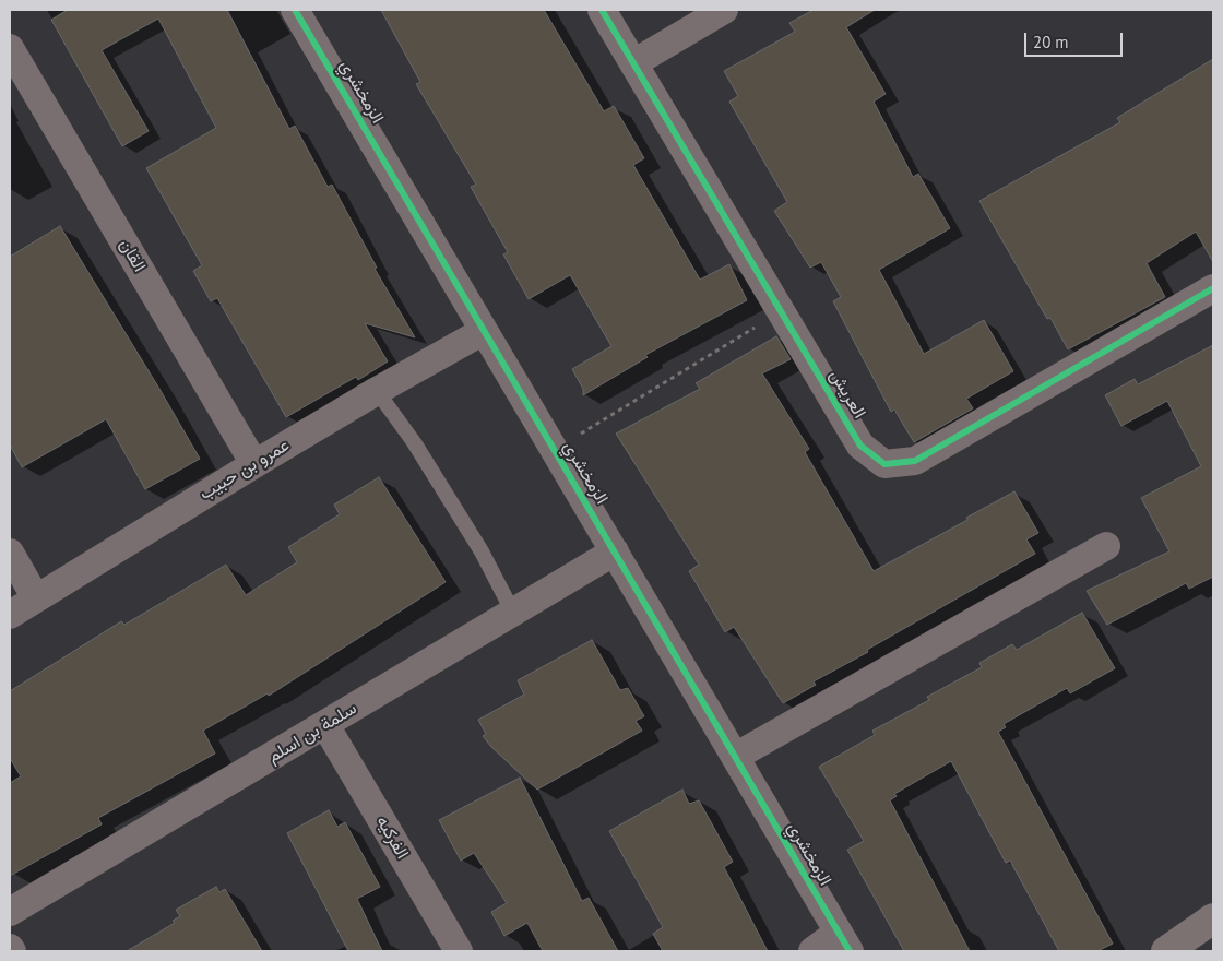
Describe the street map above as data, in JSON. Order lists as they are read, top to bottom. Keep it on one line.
{"streets":{"street":["الزمخشري","القان","العريش","عمرو بن حبيب","سلمة بن اسلم","الفركيه"]},"crossings":[["الزمخشري","عمرو بن حبيب"],["الزمخشري","سلمة بن اسلم"],["القان","عمرو بن حبيب"],["سلمة بن اسلم","الفركيه"]],"scale_bar":"20 m"}
